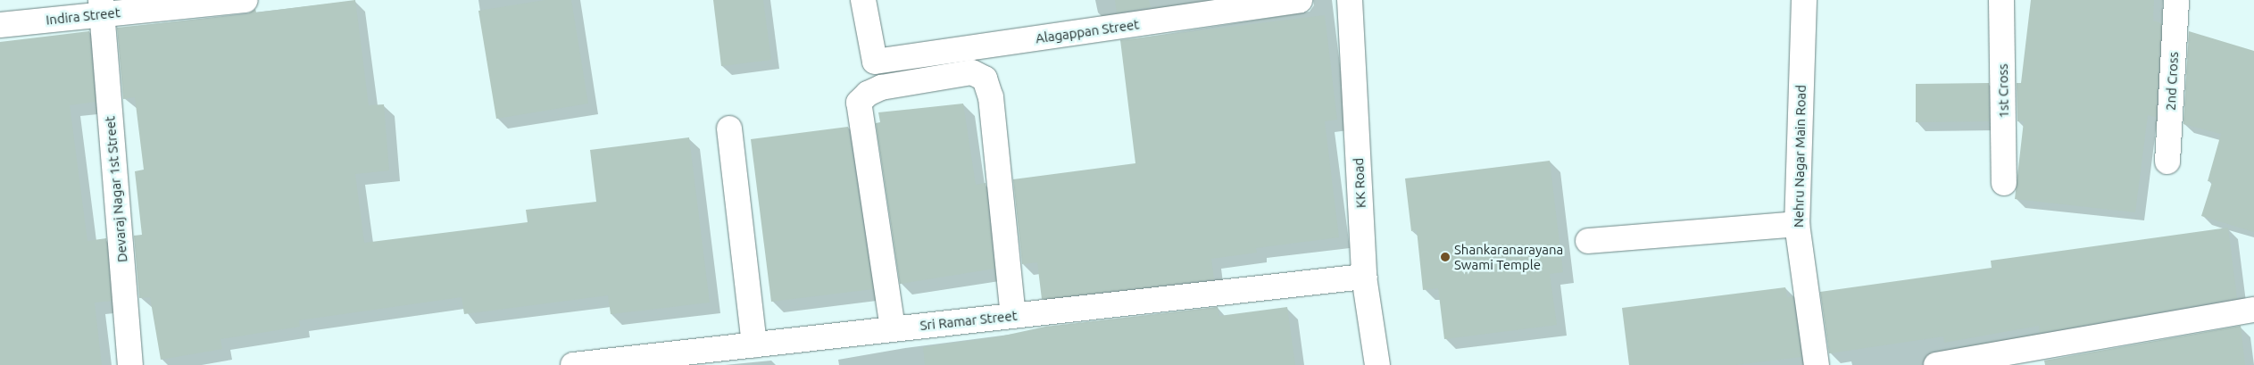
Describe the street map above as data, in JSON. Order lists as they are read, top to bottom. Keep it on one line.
{"streets":{"street":["Indira Street","Alagappan Street","2nd Cross","1st Cross","Nehru Nagar Main Road","KK Road","Devaraj Nagar 1st Street","Sri Ramar Street"]},"crossings":[["Indira Street","Devaraj Nagar 1st Street"],["KK Road","Sri Ramar Street"]],"places":["Shankaranarayana Swami Temple"]}
